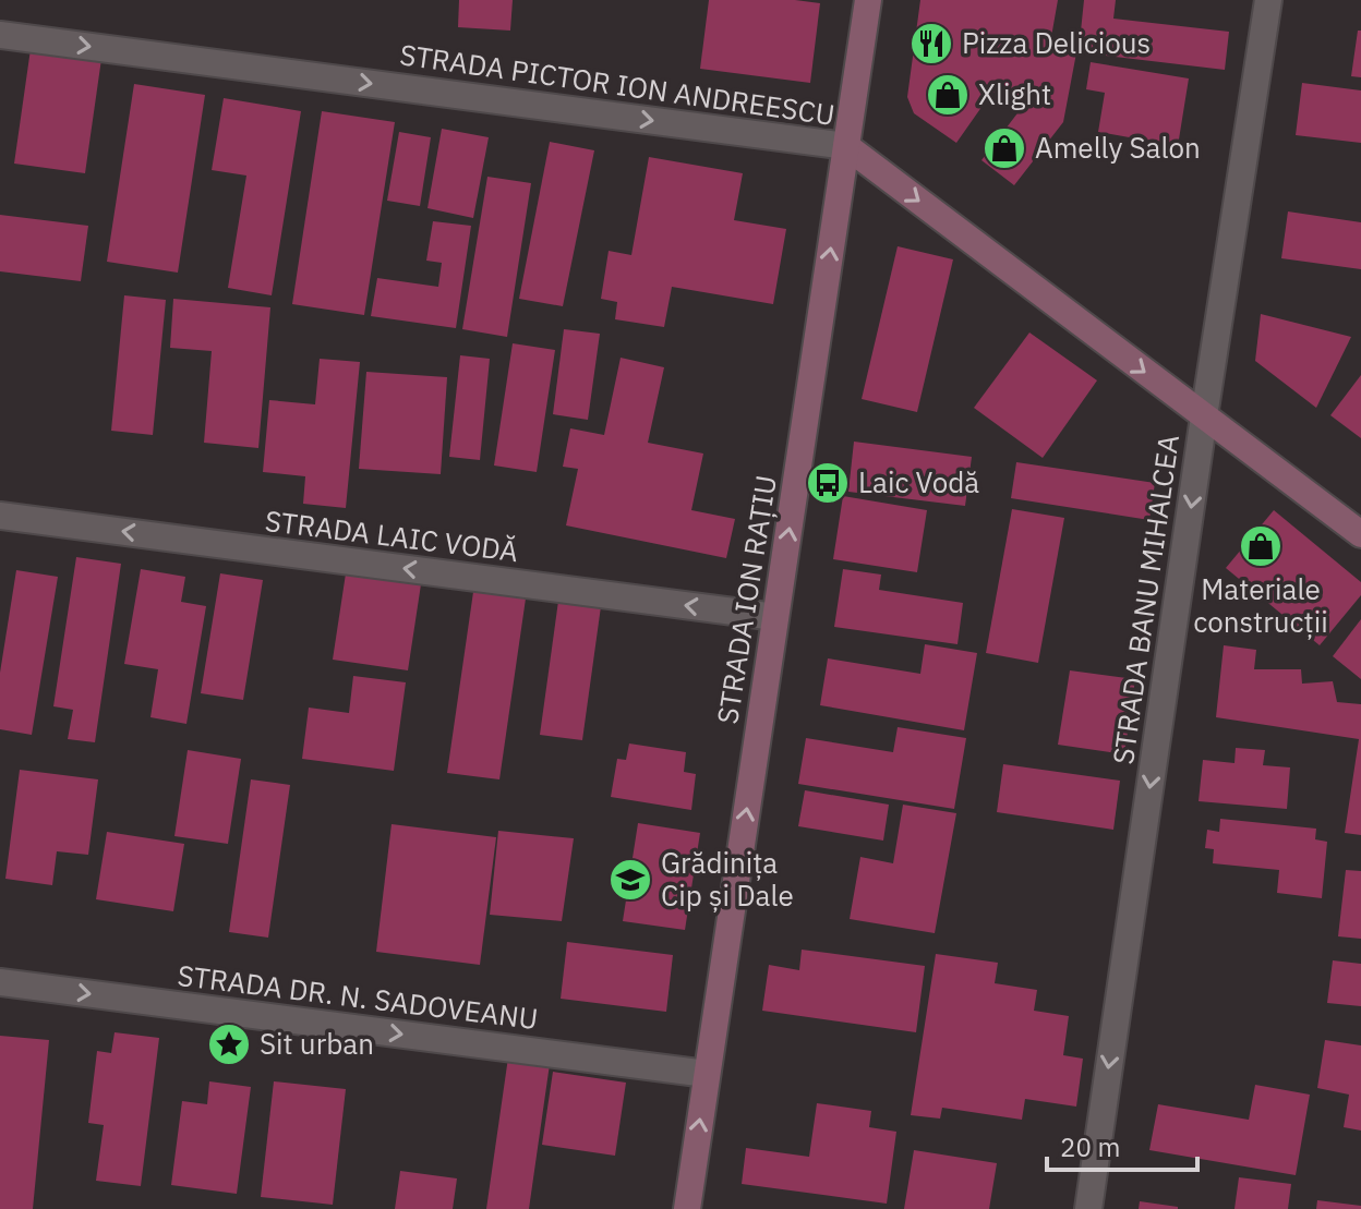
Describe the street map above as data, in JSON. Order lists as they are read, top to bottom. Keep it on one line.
{"streets":{"street":["STRADA PICTOR ION ANDREESCU","STRADA LAIC VODĂ","STRADA ION RAȚIU","STRADA BANU MIHALCEA","STRADA DR. N. SADOVEANU"]},"crossings":[["STRADA PICTOR ION ANDREESCU","STRADA ION RAȚIU"],["STRADA PICTOR ION ANDREESCU","STRADA BANU MIHALCEA"],["STRADA LAIC VODĂ","STRADA ION RAȚIU"],["STRADA ION RAȚIU","STRADA DR. N. SADOVEANU"]],"one_way":["STRADA PICTOR ION ANDREESCU","STRADA LAIC VODĂ","STRADA ION RAȚIU","STRADA BANU MIHALCEA","STRADA DR. N. SADOVEANU"],"places":{"restaurant":["Pizza Delicious"],"shop":["Xlight","Amelly Salon","Materiale construcții"],"bus stop":["Laic Vodă"],"school or university":["Grădinița Cip și Dale"],"place":["Sit urban"]},"scale_bar":"20 m"}
